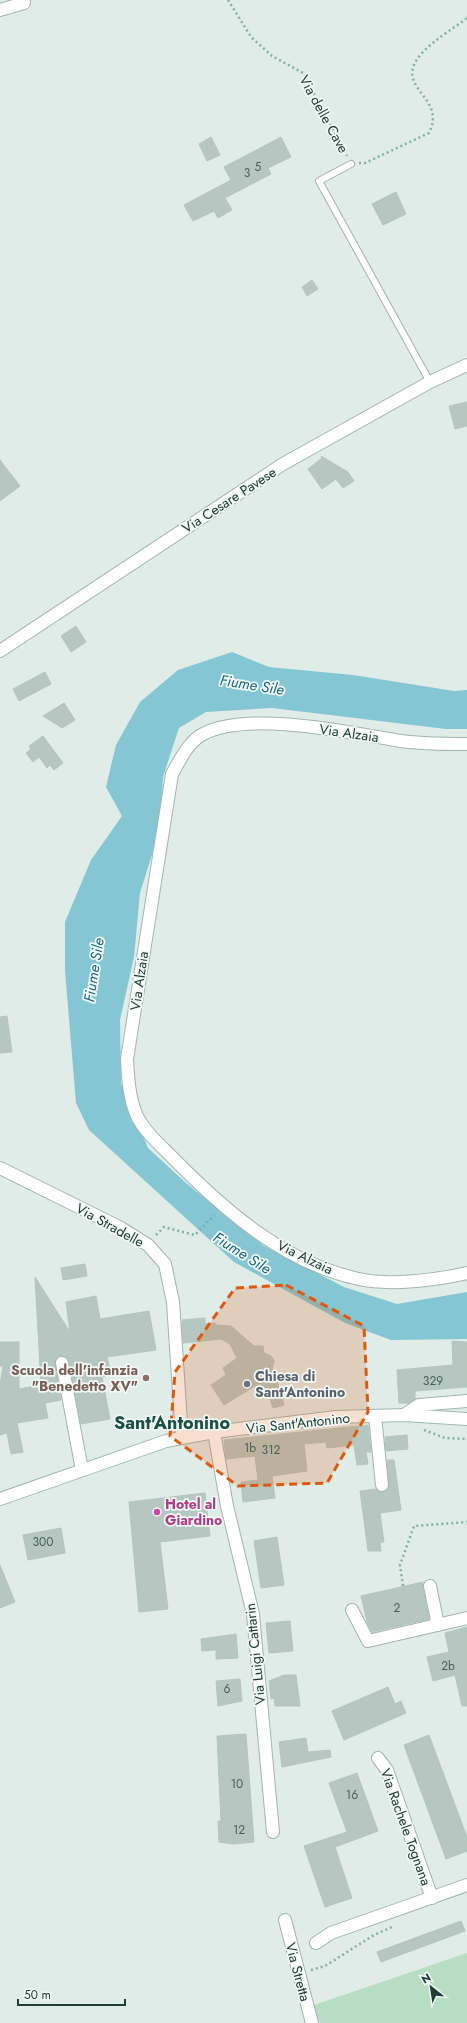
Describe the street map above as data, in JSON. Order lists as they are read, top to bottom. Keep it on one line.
{"streets":{"street":["Via Cesare Pavese","Via Alzaia","Via Stradelle","Via Sant'Antonino","Via Luigi Cattarin","Via Rachele Tognana","Via Stretta"],"path":["Via delle Cave"]},"crossings":[["Via Stradelle","Via Sant'Antonino"],["Via Sant'Antonino","Via Luigi Cattarin"]],"districts":["Sant'Antonino"],"water":["Fiume Sile"],"places":["Scuola dell'infanzia \"Benedetto XV\"","Chiesa di Sant'Antonino","Hotel al Giardino"],"house_numbers":["5","3","329","1b","312","300","2","2b","6","10","16","12"],"scale_bar":"50 m","north":"top left"}
